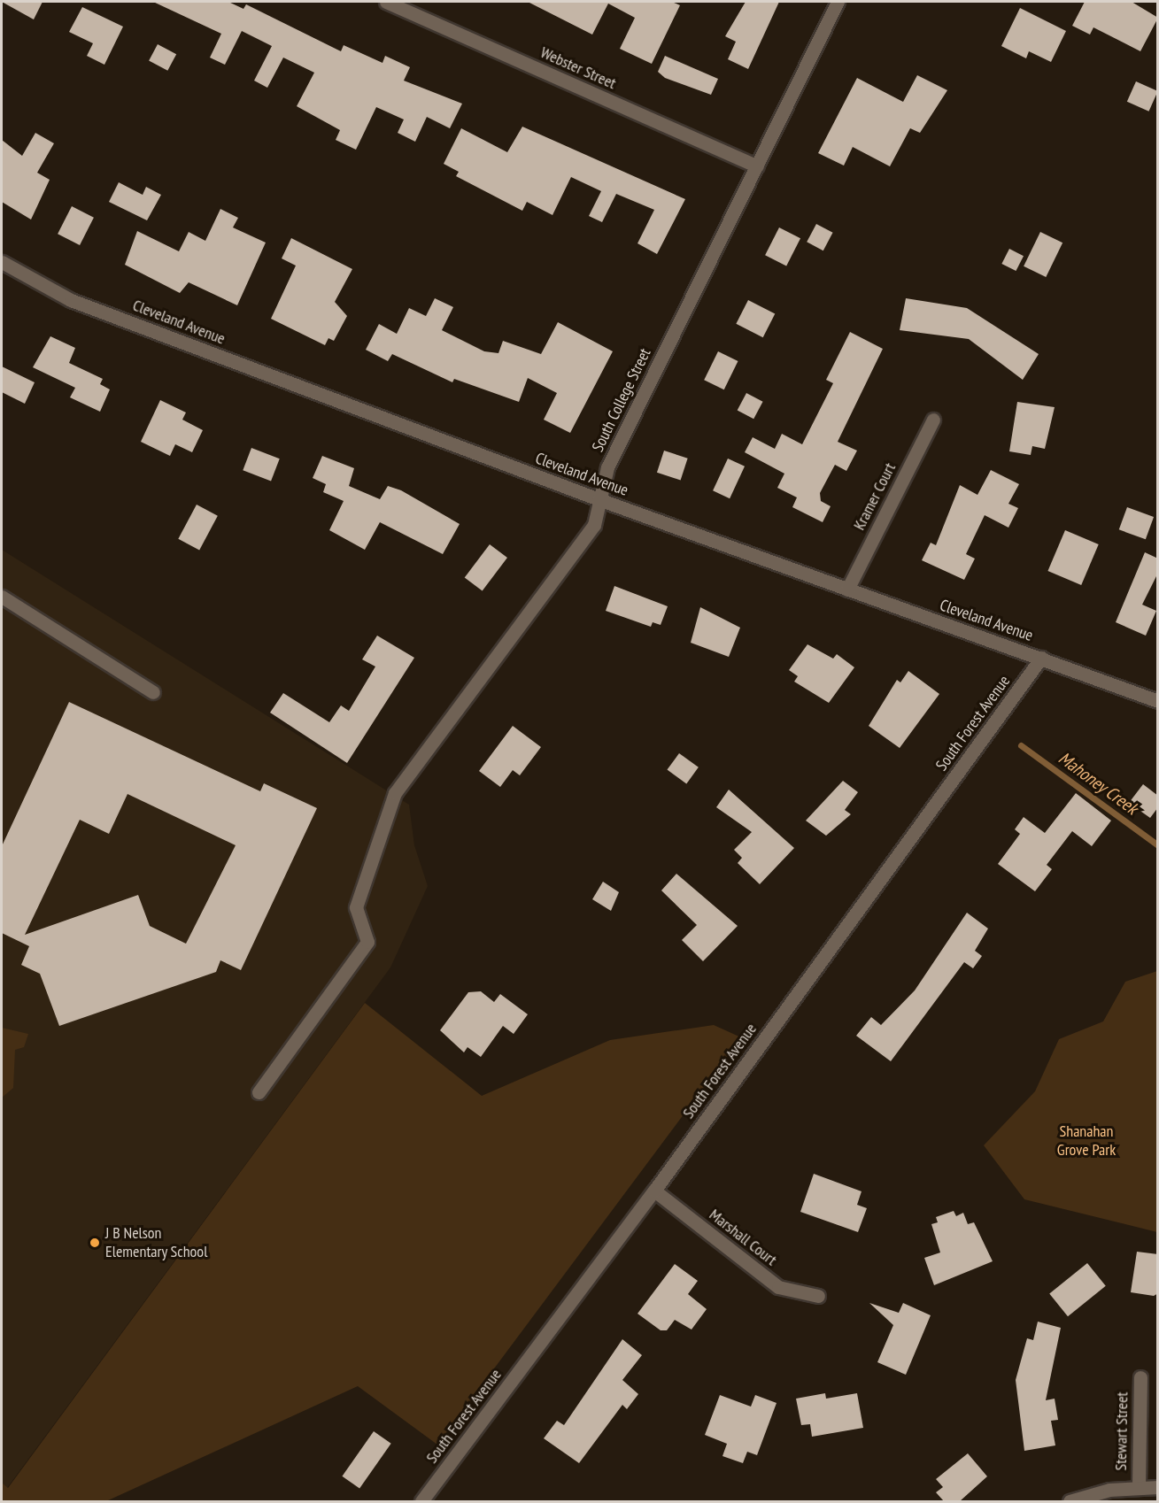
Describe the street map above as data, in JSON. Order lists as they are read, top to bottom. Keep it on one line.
{"streets":{"street":["Webster Street","Cleveland Avenue","South College Street","Kramer Court","South Forest Avenue","Marshall Court","Stewart Street"]},"crossings":[["Webster Street","South College Street"],["Cleveland Avenue","South College Street"],["Cleveland Avenue","Kramer Court"],["Cleveland Avenue","South Forest Avenue"],["South Forest Avenue","Marshall Court"]],"water":["Mahoney Creek"],"parks":["Shanahan Grove Park"],"places":["J B Nelson Elementary School"]}
